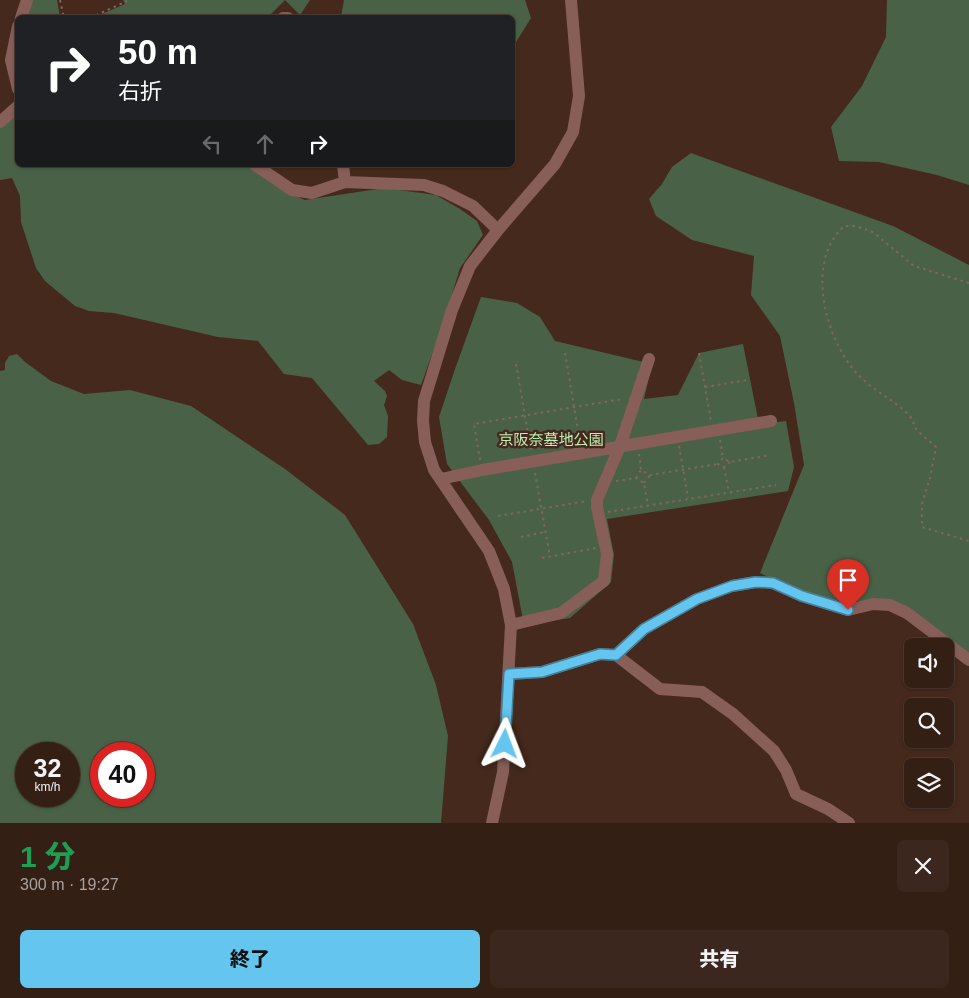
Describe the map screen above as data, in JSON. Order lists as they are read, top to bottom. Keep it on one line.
{"parks":["京阪奈墓地公園"],"page":{"turn":["50 m","右折"],"speed":"32 km/h","limit":"40","heading":["1 分","300 m · 19:27"],"buttons":["終了","共有"]}}
